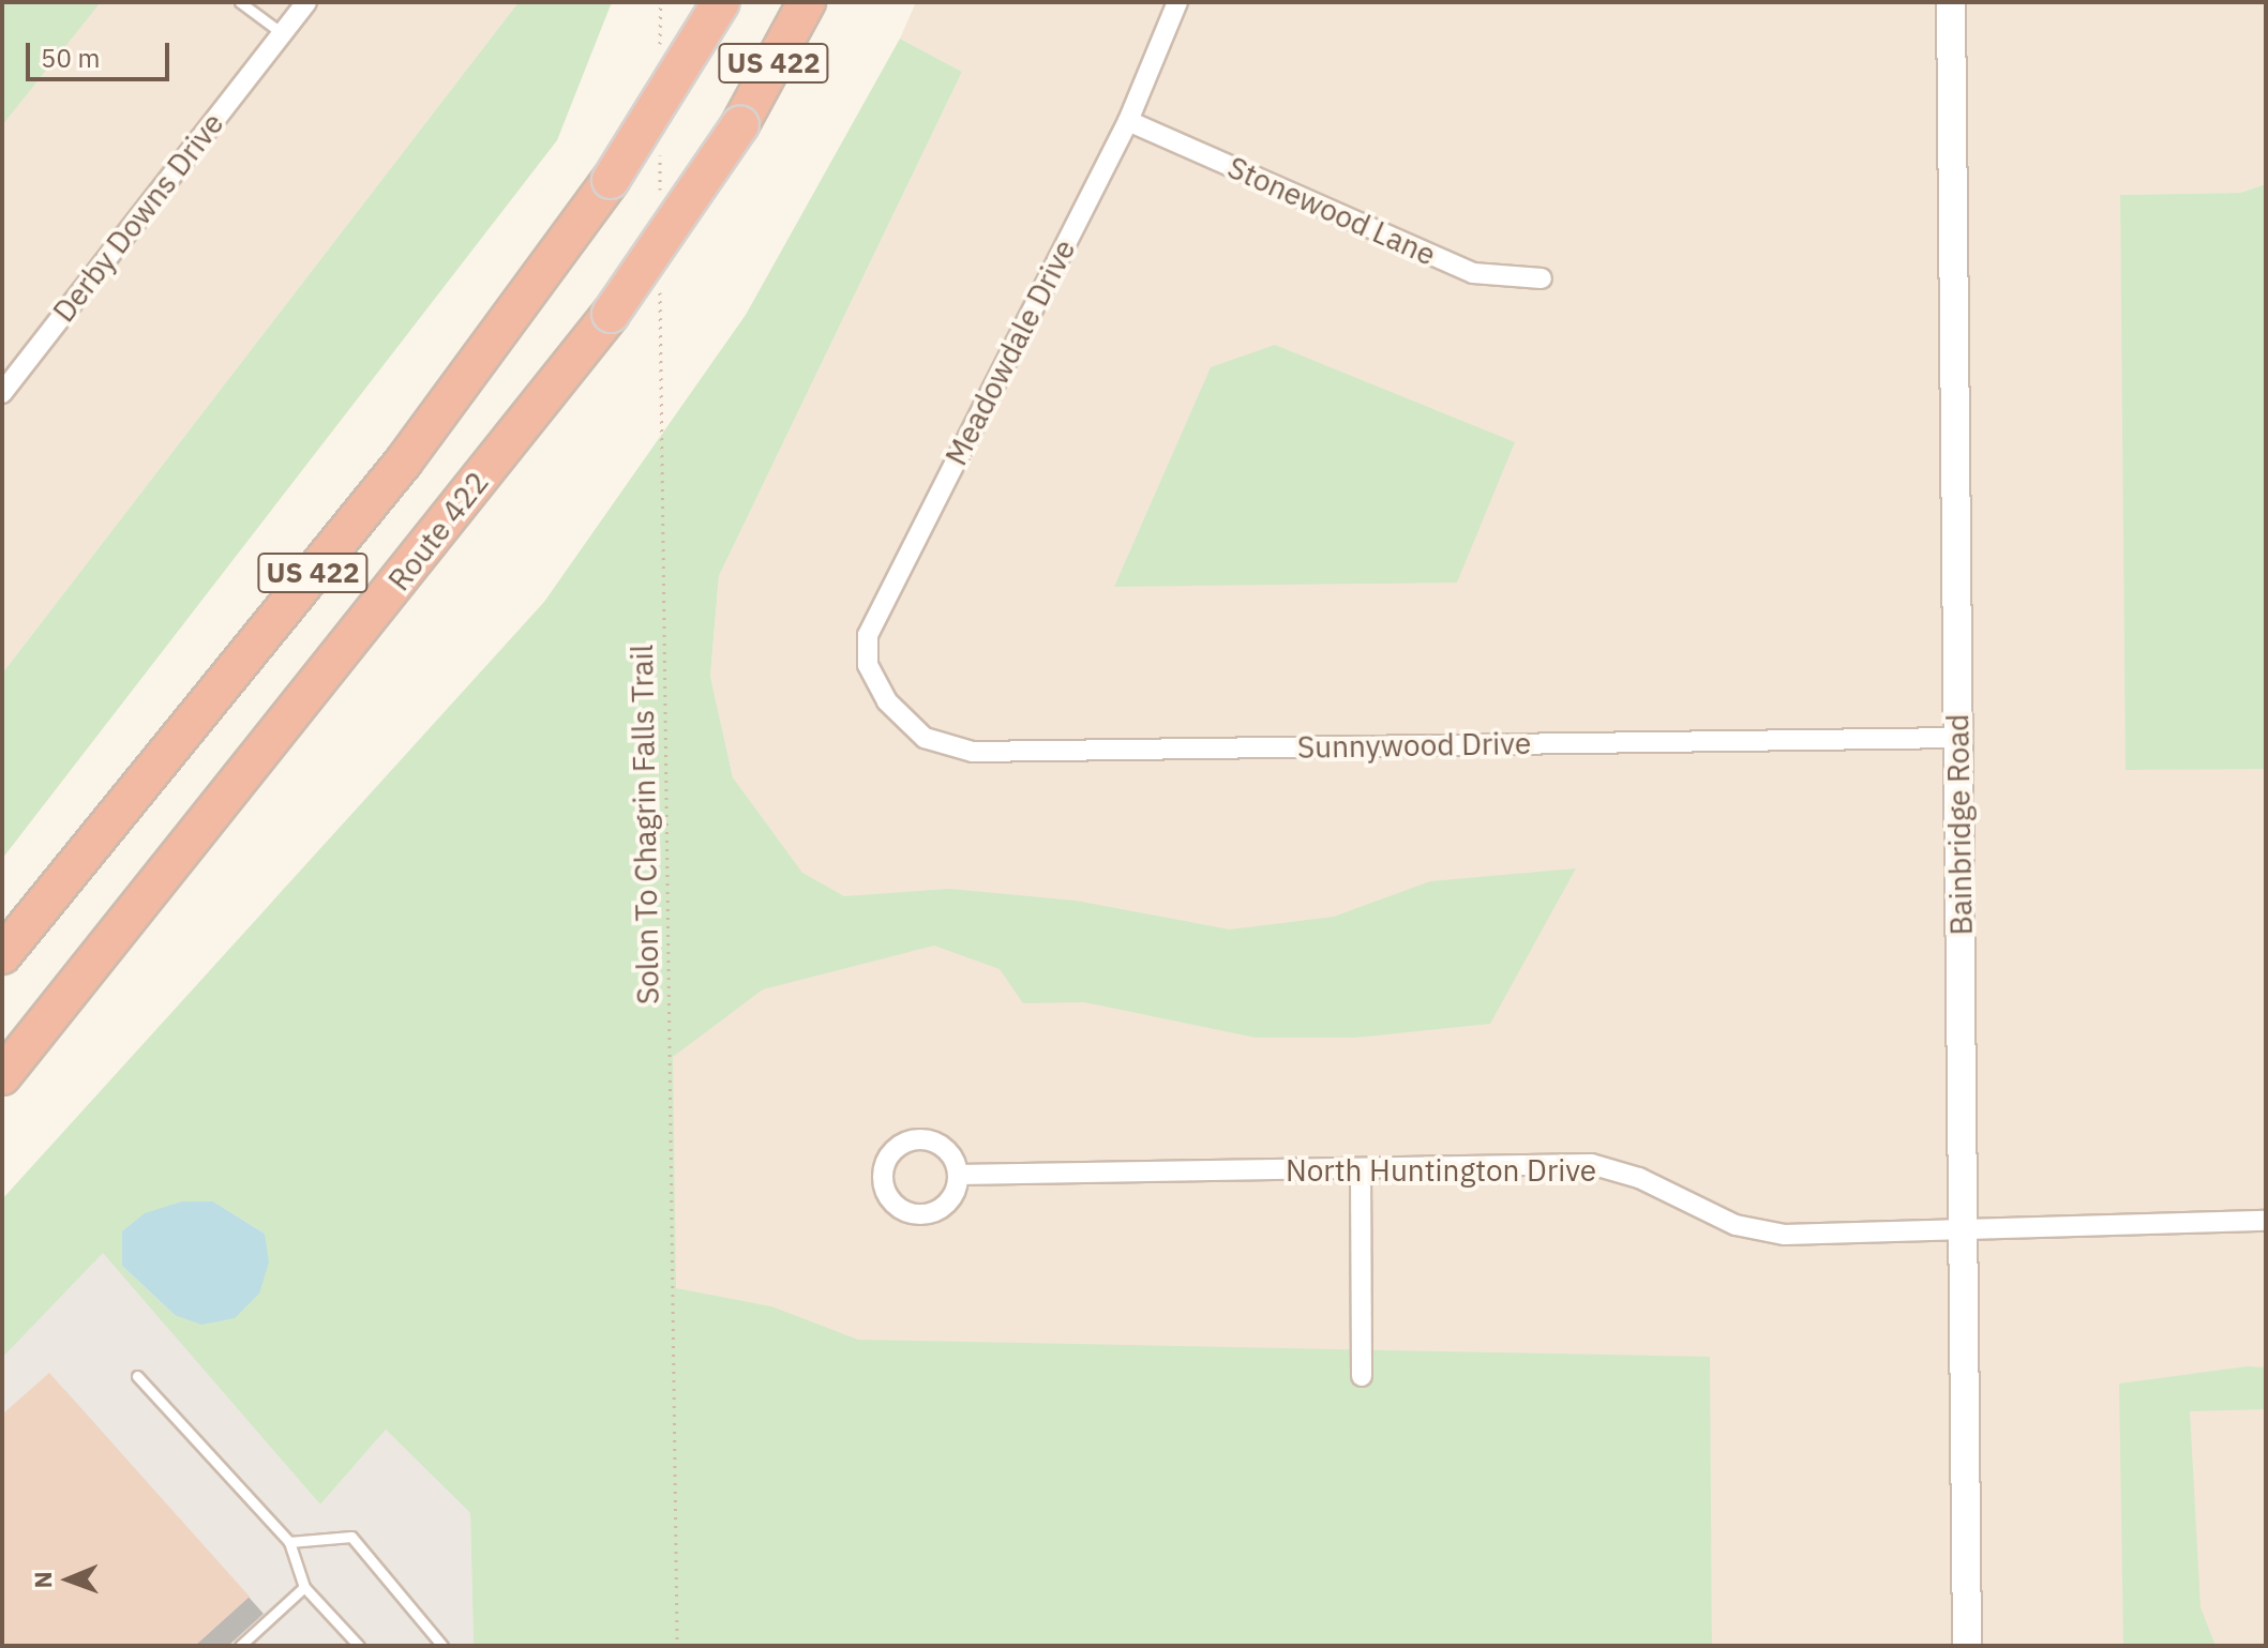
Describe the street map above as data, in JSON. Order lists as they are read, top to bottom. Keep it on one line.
{"streets":{"highway":["US 422","Route 422"],"street":["Stonewood Lane","Derby Downs Drive","Meadowdale Drive","Sunnywood Drive","Bainbridge Road","North Huntington Drive"],"path":["Solon To Chagrin Falls Trail"]},"crossings":[["Stonewood Lane","Meadowdale Drive"],["Meadowdale Drive","Sunnywood Drive"],["Sunnywood Drive","Bainbridge Road"],["Bainbridge Road","North Huntington Drive"]],"scale_bar":"50 m","north":"left"}
